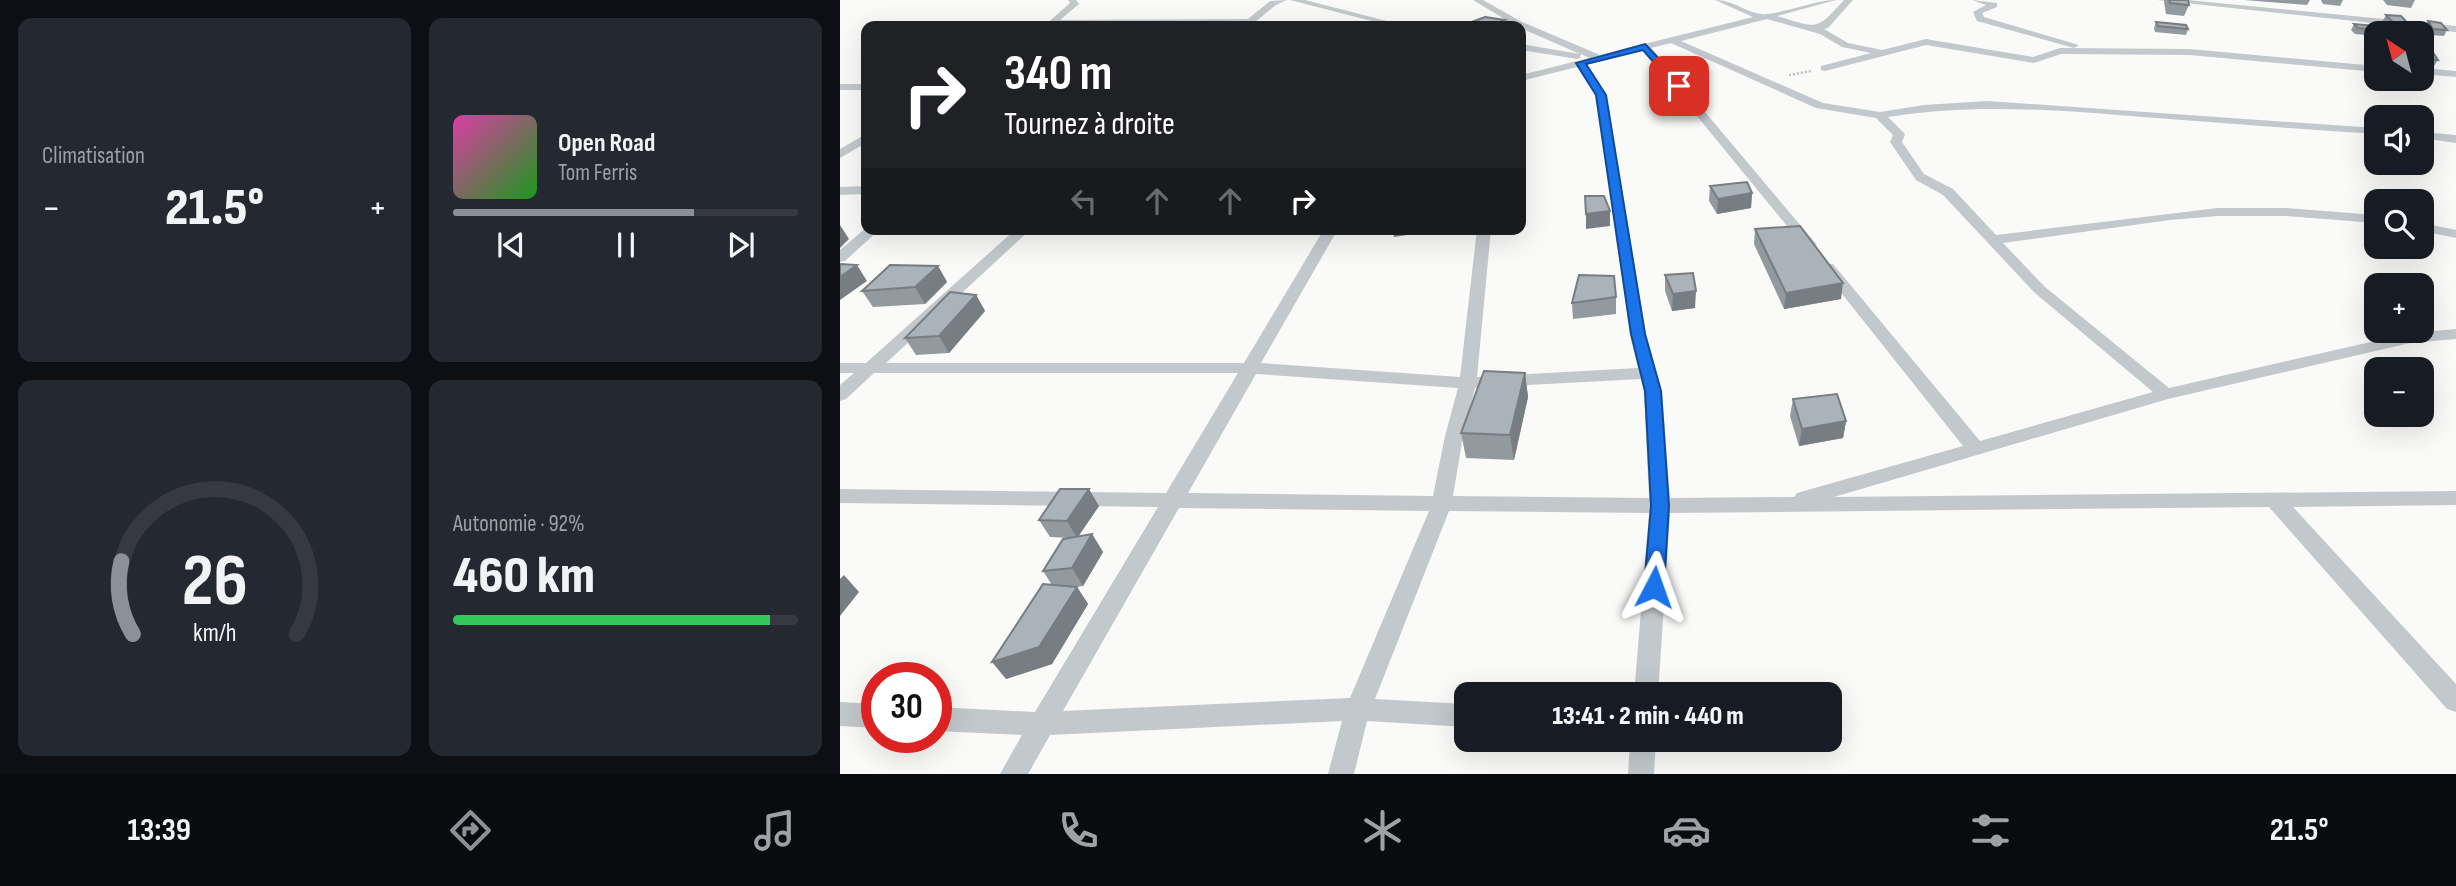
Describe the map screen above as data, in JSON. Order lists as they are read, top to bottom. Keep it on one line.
{"north":"top left","page":{"tile":["Climatisation",["Autonomie · 92%","460 km"]],"map_buttons":["+","−"],"turn":["340 m","Tournez à droite"],"song":["Open Road","Tom Ferris"],"heat":["−","21.5°","+"],"limit":"30","trip":"13:41 · 2 min · 440 m","tabs":["13:39","21.5°"],"gauge":["26","km/h"]}}
